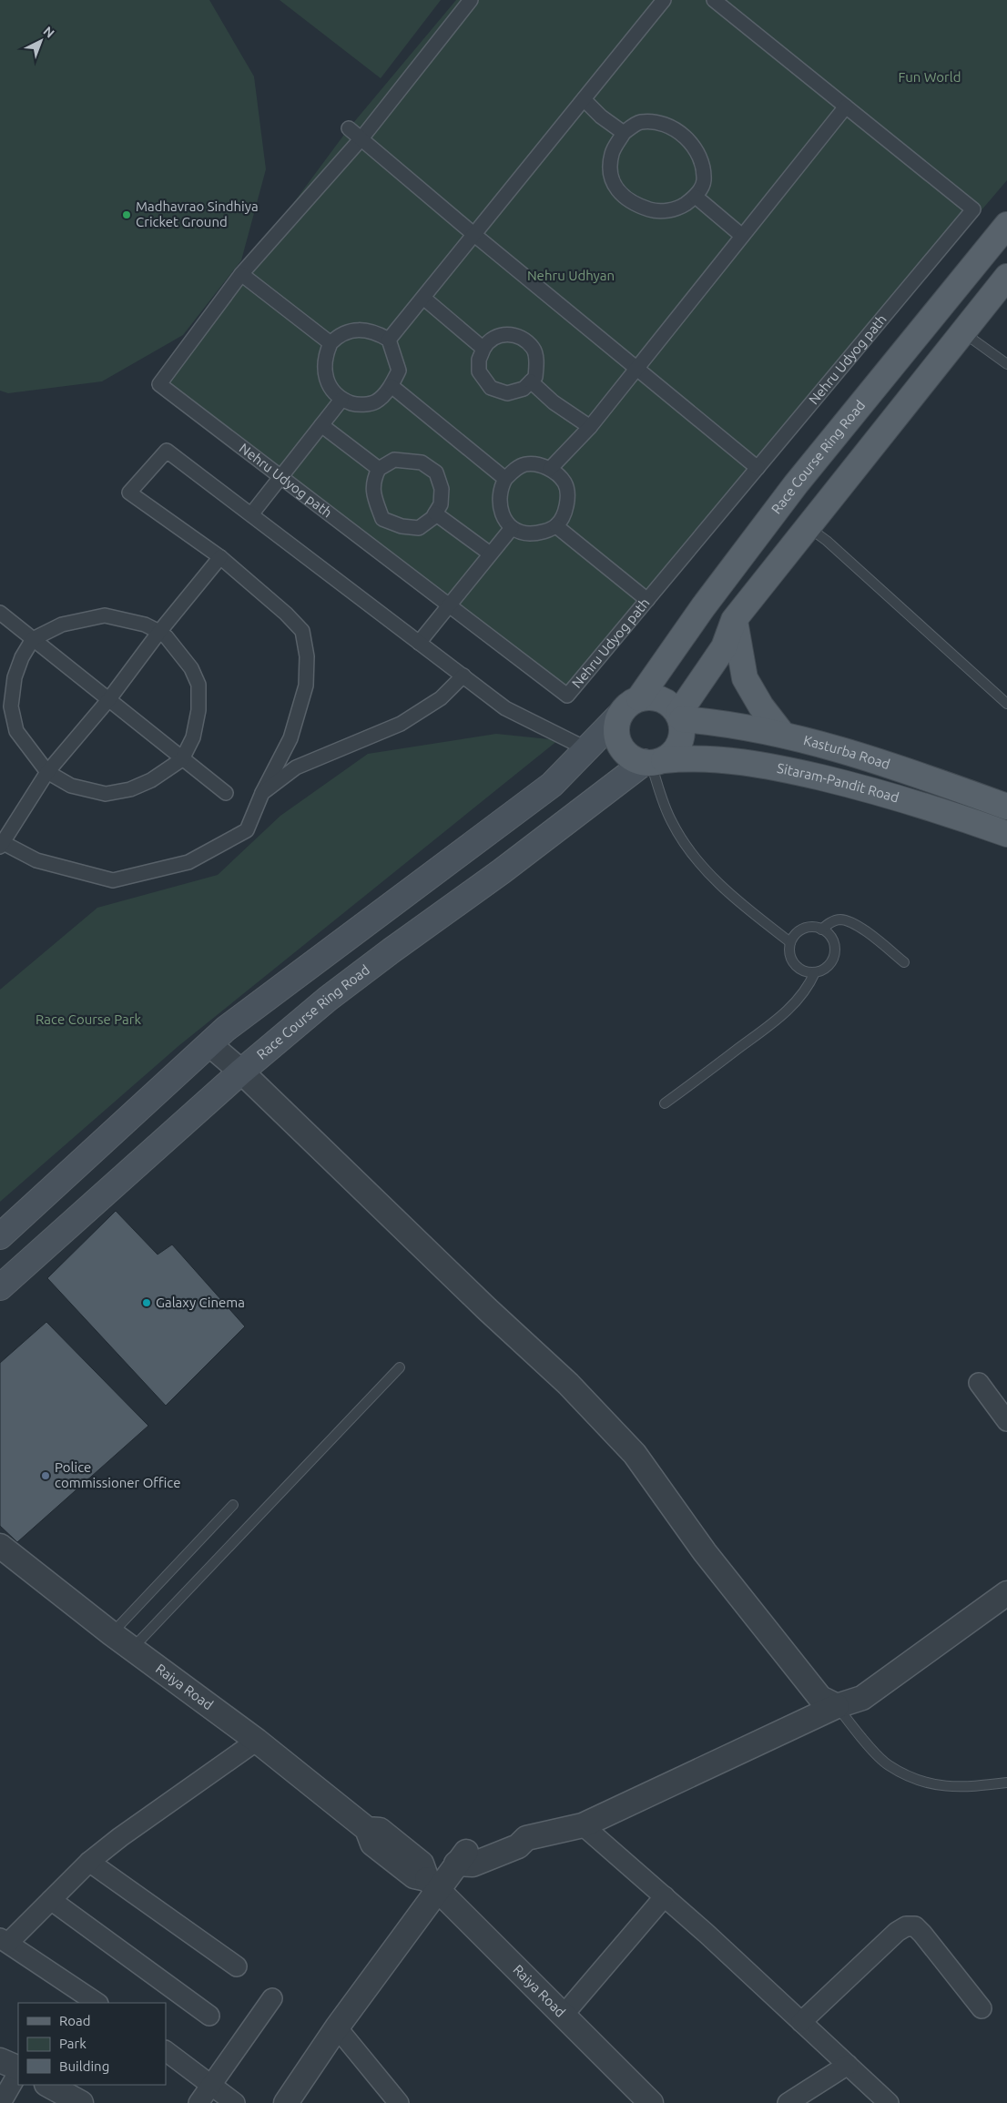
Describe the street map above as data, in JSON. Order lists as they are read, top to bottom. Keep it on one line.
{"streets":{"main road":["Race Course Ring Road","Kasturba Road","Sitaram-Pandit Road"],"street":["Nehru Udyog path","Raiya Road"]},"crossings":[["Race Course Ring Road","Kasturba Road"],["Race Course Ring Road","Sitaram-Pandit Road"],["Kasturba Road","Sitaram-Pandit Road"]],"parks":["Fun World","Nehru Udhyan","Race Course Park"],"places":["Madhavrao Sindhiya Cricket Ground","Galaxy Cinema","Police commissioner Office"],"legend":["Road","Park","Building"],"north":"top right"}
